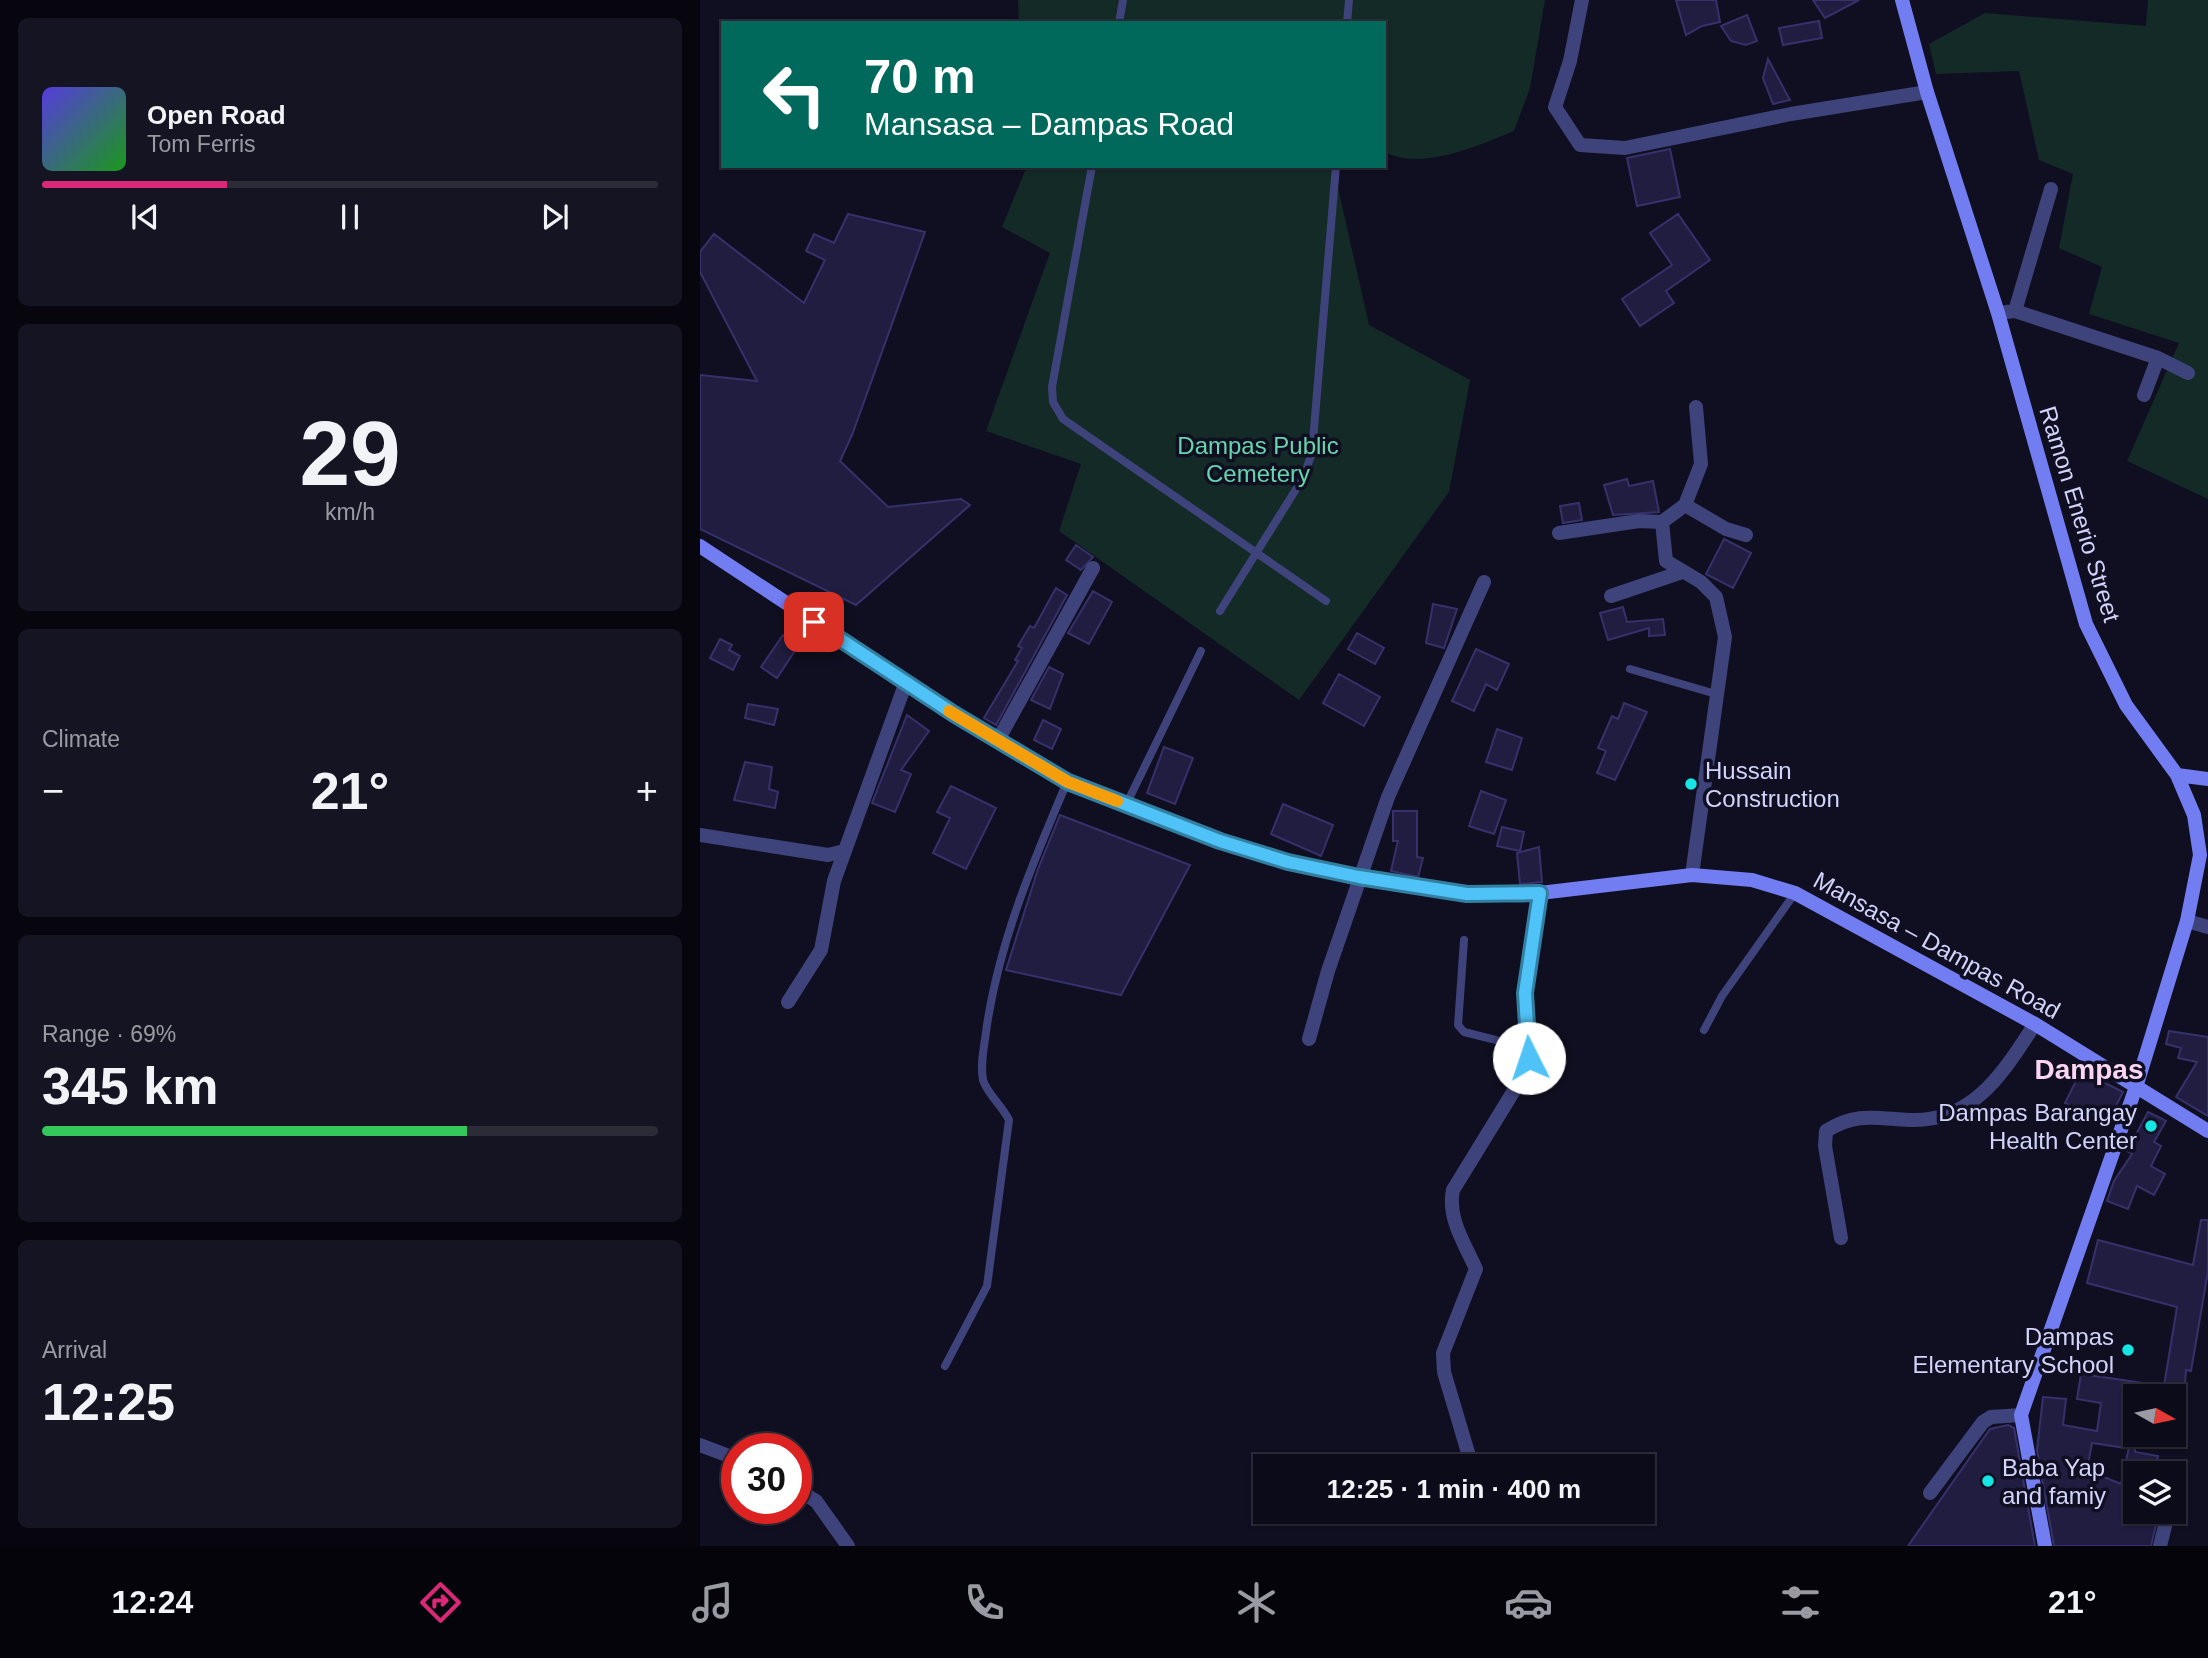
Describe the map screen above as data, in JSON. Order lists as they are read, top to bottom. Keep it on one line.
{"streets":{"main road":["Ramon Enerio Street","Mansasa – Dampas Road"]},"crossings":[["Ramon Enerio Street","Mansasa – Dampas Road"]],"districts":["Dampas"],"parks":["Dampas Public Cemetery"],"places":["Hussain Construction","Dampas Barangay Health Center","Dampas Elementary School","Baba Yap and famiy"],"north":"right","page":{"turn":["70 m","Mansasa – Dampas Road"],"song":["Open Road","Tom Ferris"],"tile":[["29","km/h"],"Climate",["Range · 69%","345 km"],["Arrival","12:25"]],"heat":["−","21°","+"],"limit":"30","trip":"12:25 · 1 min · 400 m","tabs":["12:24","21°"]}}
